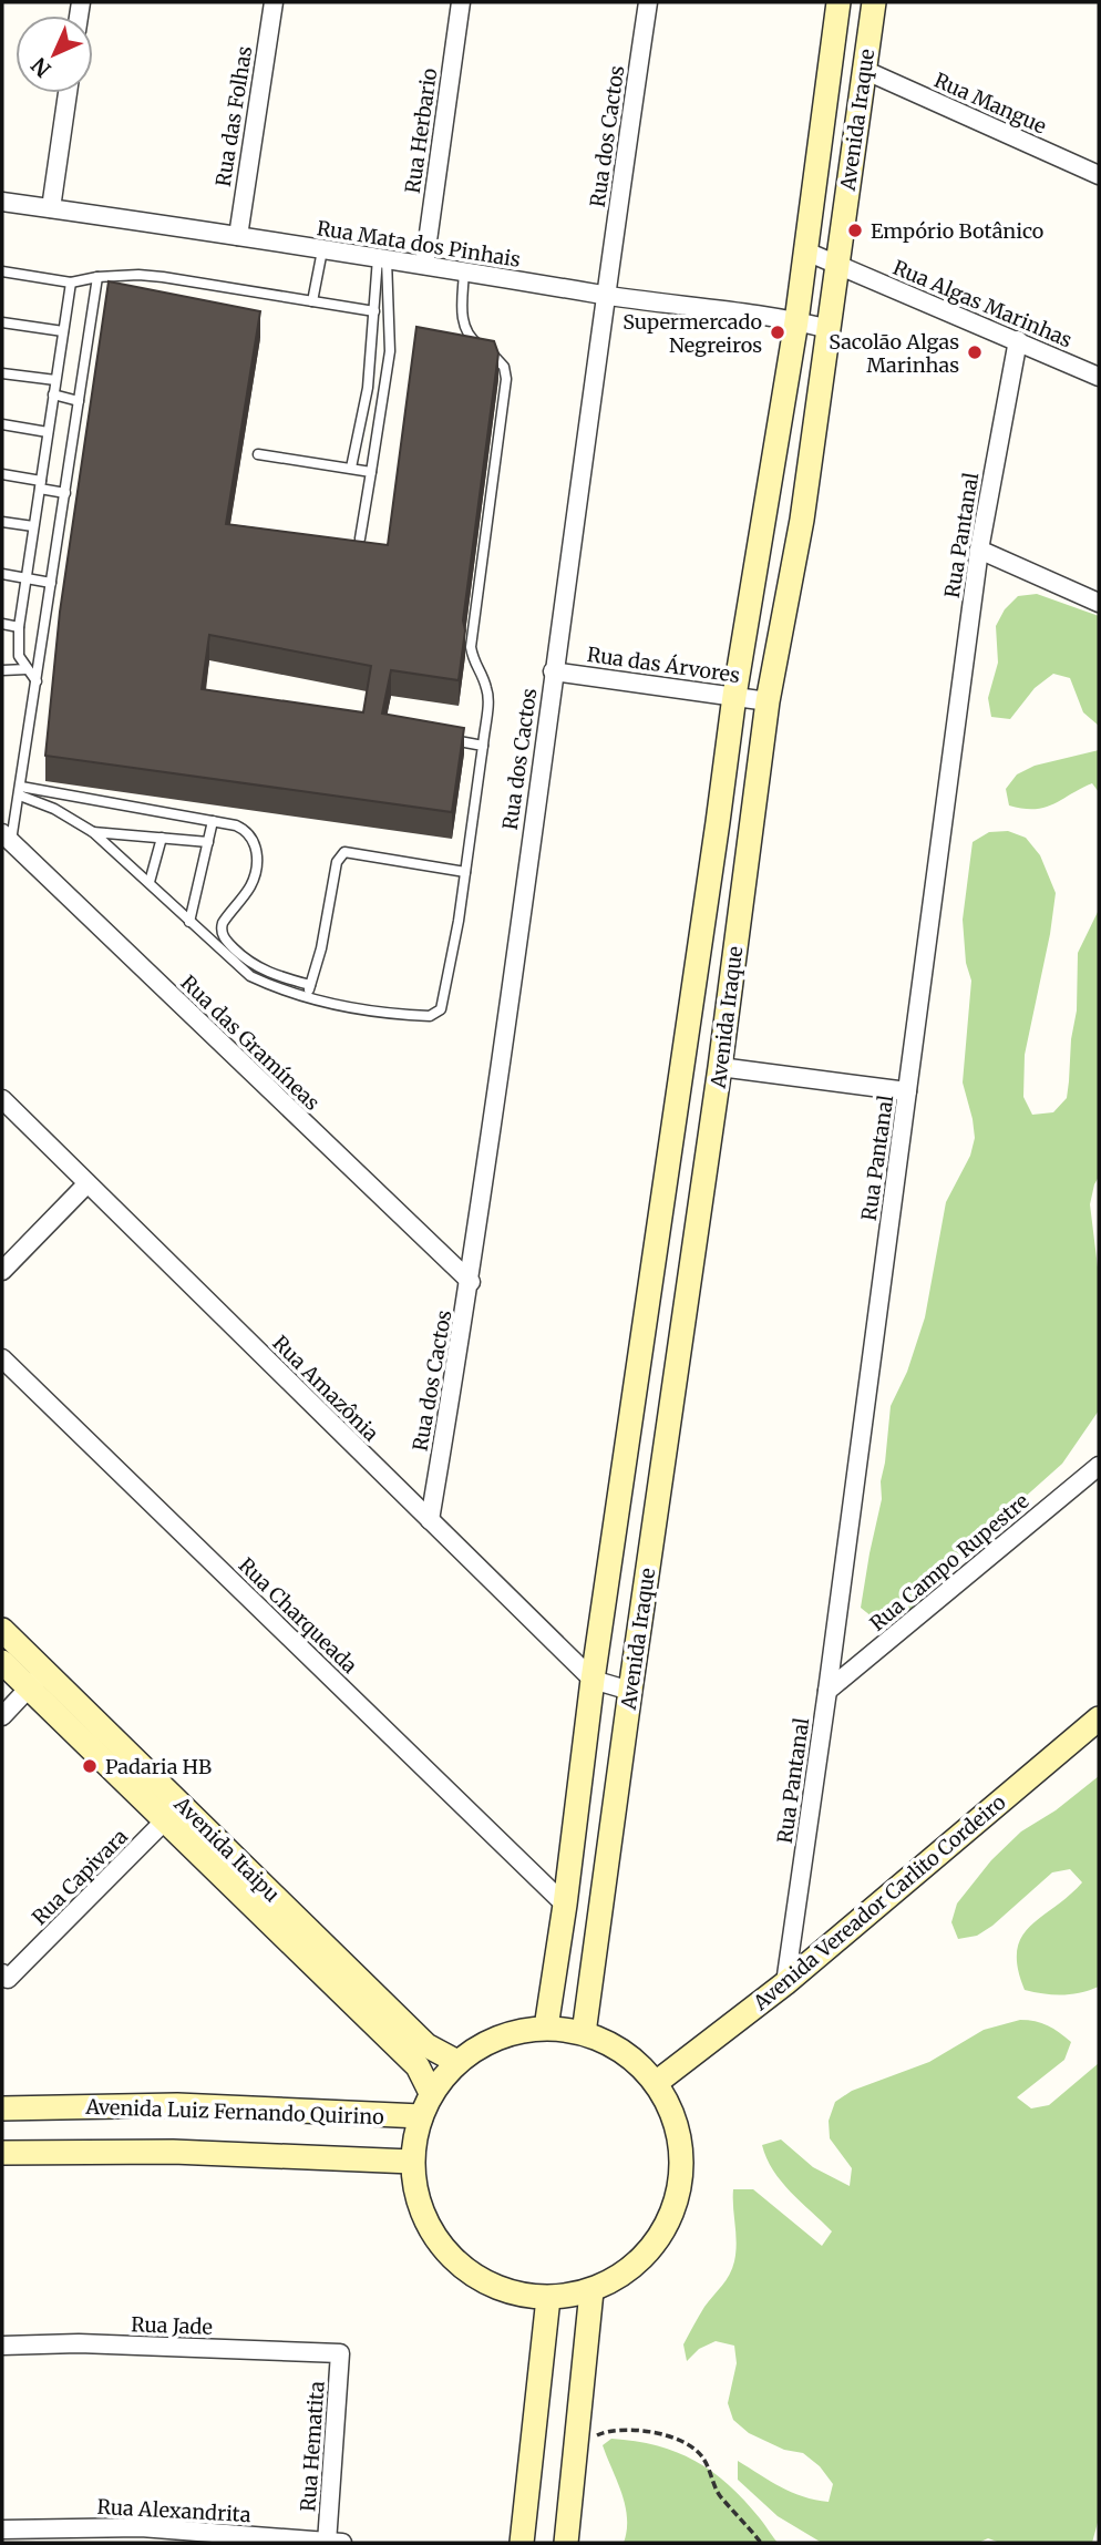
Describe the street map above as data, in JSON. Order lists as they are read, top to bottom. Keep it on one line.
{"streets":{"street":["Rua Mangue","Rua das Folhas","Avenida Iraque","Rua Herbario","Rua dos Cactos","Rua Mata dos Pinhais","Rua Algas Marinhas","Rua Pantanal","Rua das Árvores","Rua das Gramíneas","Rua Amazônia","Rua Campo Rupestre","Rua Charqueada","Avenida Itaipu","Rua Capivara","Avenida Vereador Carlito Cordeiro","Avenida Luiz Fernando Quirino","Rua Jade","Rua Hematita","Rua Alexandrita"]},"crossings":[["Rua Mangue","Avenida Iraque"],["Rua das Folhas","Rua Mata dos Pinhais"],["Avenida Iraque","Rua Mata dos Pinhais"],["Avenida Iraque","Rua Algas Marinhas"],["Avenida Iraque","Rua das Árvores"],["Avenida Iraque","Rua Amazônia"],["Avenida Iraque","Rua Charqueada"],["Avenida Iraque","Avenida Itaipu"],["Avenida Iraque","Avenida Vereador Carlito Cordeiro"],["Avenida Iraque","Avenida Luiz Fernando Quirino"],["Rua Herbario","Rua Mata dos Pinhais"],["Rua dos Cactos","Rua Mata dos Pinhais"],["Rua dos Cactos","Rua das Árvores"],["Rua dos Cactos","Rua das Gramíneas"],["Rua dos Cactos","Rua Amazônia"],["Rua Algas Marinhas","Rua Pantanal"],["Rua Pantanal","Rua Campo Rupestre"],["Rua Pantanal","Avenida Vereador Carlito Cordeiro"],["Avenida Itaipu","Rua Capivara"],["Avenida Itaipu","Avenida Vereador Carlito Cordeiro"],["Avenida Itaipu","Avenida Luiz Fernando Quirino"],["Avenida Vereador Carlito Cordeiro","Avenida Luiz Fernando Quirino"],["Rua Jade","Rua Hematita"],["Rua Hematita","Rua Alexandrita"]],"places":["Empório Botânico","Supermercado Negreiros","Sacolão Algas Marinhas","Padaria HB"],"north":"bottom left"}
